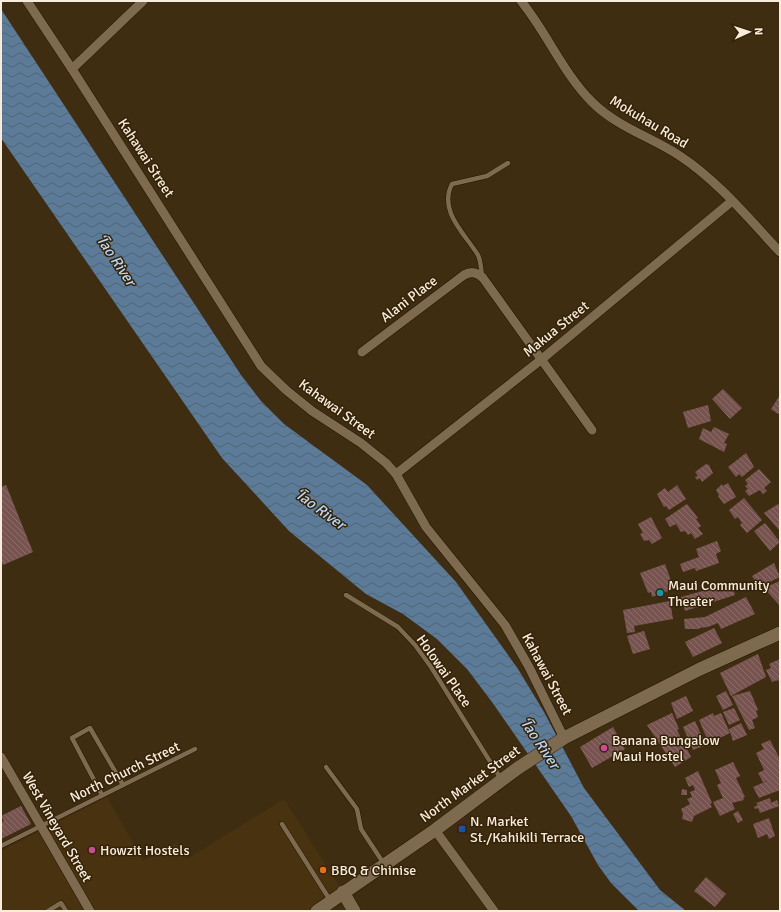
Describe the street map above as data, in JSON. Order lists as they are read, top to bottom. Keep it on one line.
{"streets":{"street":["Mokuhau Road","Kahawai Street","Alani Place","Makua Street","North Market Street","West Vineyard Street"],"lane":["Holowai Place","North Church Street"]},"crossings":[["Mokuhau Road","Makua Street"],["Kahawai Street","Makua Street"],["Kahawai Street","North Market Street"],["Holowai Place","North Market Street"],["North Church Street","West Vineyard Street"]],"water":["ʻĪao River"],"places":{"other":["Maui Community Theater","Banana Bungalow Maui Hostel","Howzit Hostels","BBQ & Chinise"],"transit":["N. Market St./Kahikili Terrace"]},"north":"right"}
